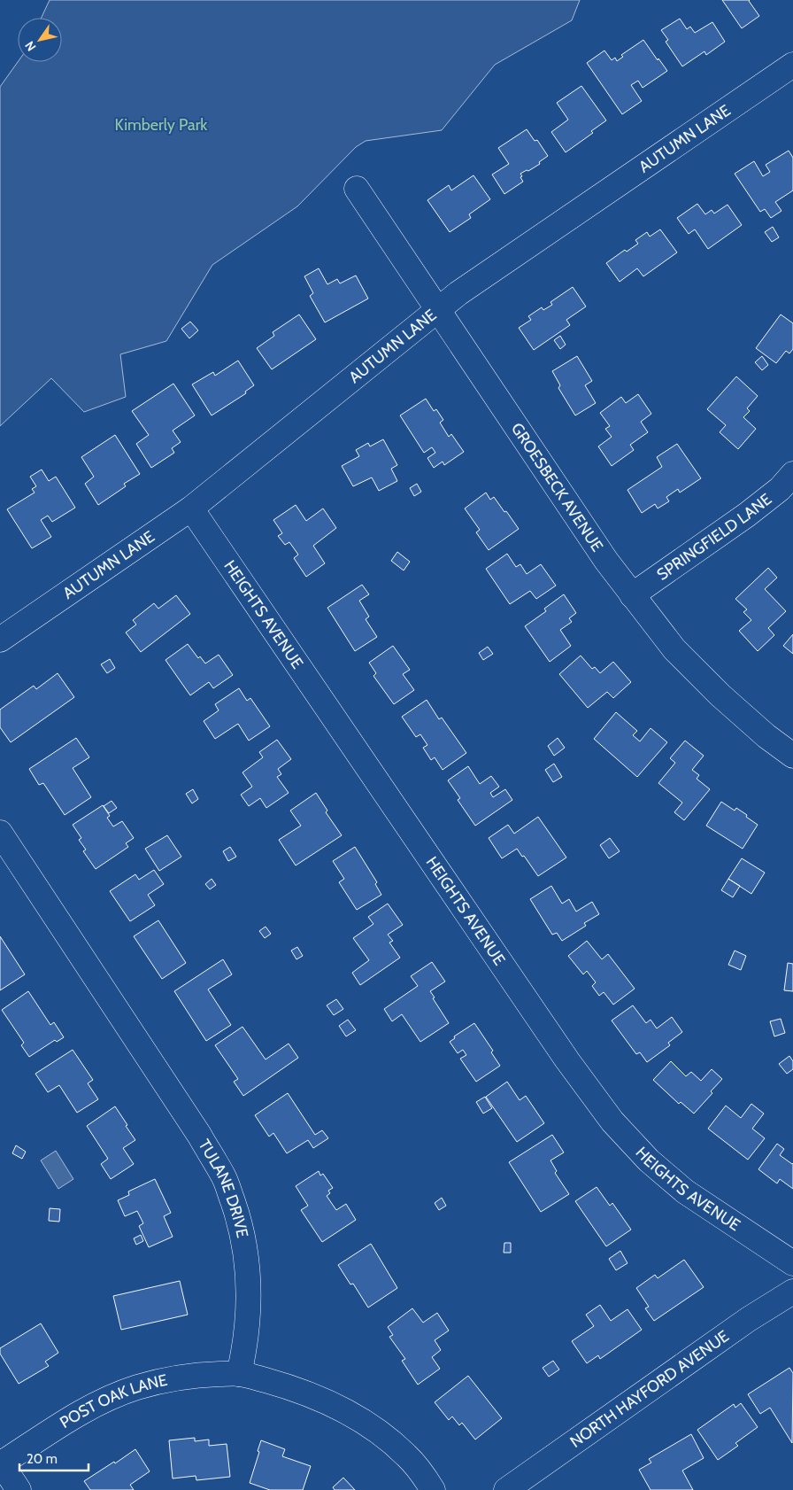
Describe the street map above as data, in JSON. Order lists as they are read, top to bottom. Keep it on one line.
{"streets":{"street":["AUTUMN LANE","GROESBECK AVENUE","SPRINGFIELD LANE","HEIGHTS AVENUE","TULANE DRIVE","NORTH HAYFORD AVENUE","POST OAK LANE"]},"crossings":[["AUTUMN LANE","GROESBECK AVENUE"],["AUTUMN LANE","HEIGHTS AVENUE"],["GROESBECK AVENUE","SPRINGFIELD LANE"],["TULANE DRIVE","POST OAK LANE"]],"parks":["Kimberly Park"],"scale_bar":"20 m","north":"bottom left"}
